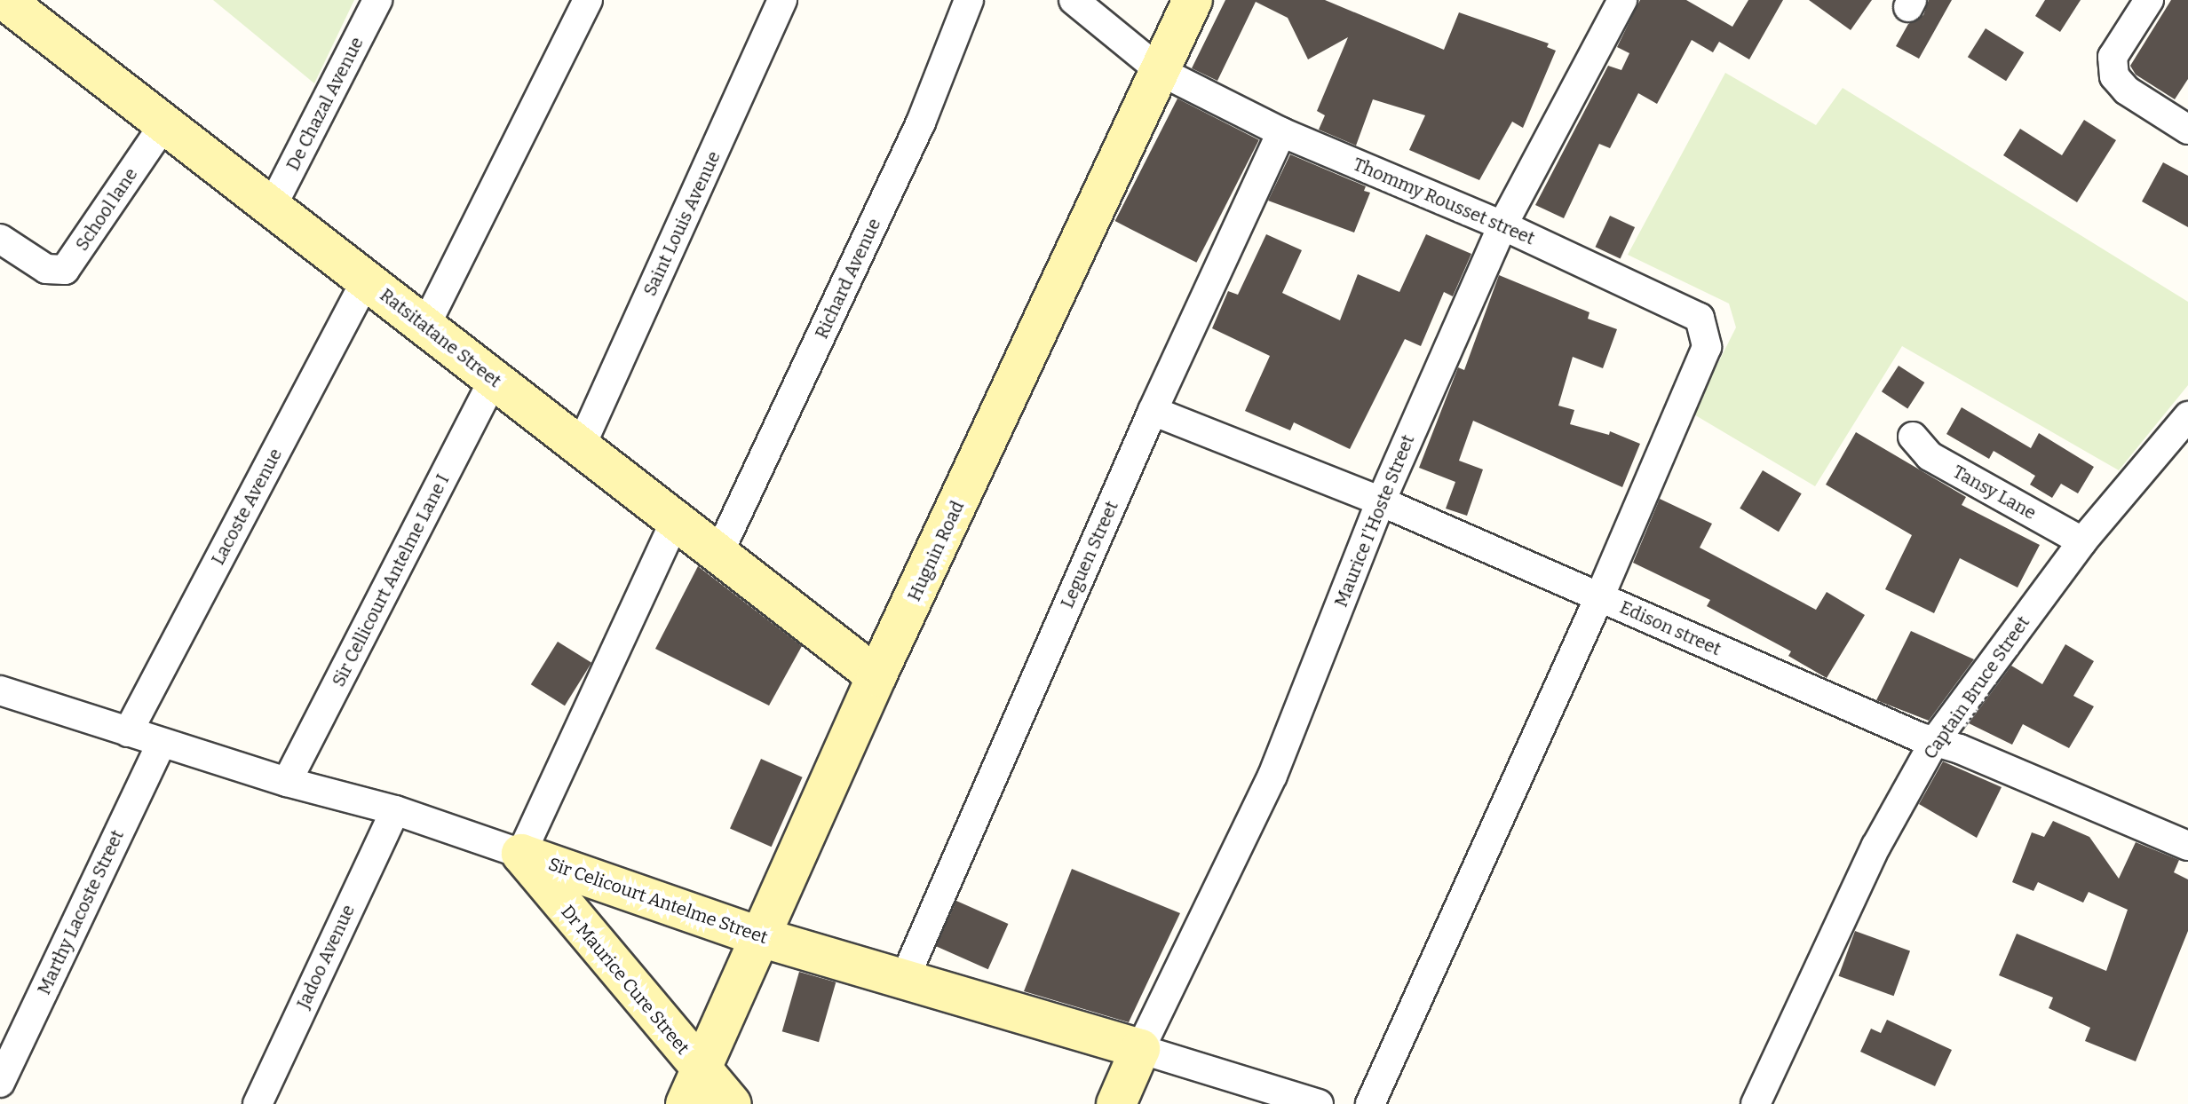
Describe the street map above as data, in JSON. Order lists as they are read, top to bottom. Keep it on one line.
{"streets":{"main road":["Ratsitatane Street","Hugnin Road","Sir Celicourt Antelme Street","Dr Maurice Cure Street"],"street":["De Chazal Avenue","Thommy Rousset street","School lane","Saint Louis Avenue","Richard Avenue","Tansy Lane","Lacoste Avenue","Maurice I'Hoste Street","Leguen Street","Sir Cellicourt Antelme Lane I","Edison street","Captain Bruce Street","Marthy Lacoste Street","Jadoo Avenue"]},"crossings":[["De Chazal Avenue","Ratsitatane Street"],["Thommy Rousset street","Maurice I'Hoste Street"],["Thommy Rousset street","Hugnin Road"],["Thommy Rousset street","Leguen Street"],["Thommy Rousset street","Edison street"],["School lane","Ratsitatane Street"],["Saint Louis Avenue","Ratsitatane Street"],["Richard Avenue","Ratsitatane Street"],["Ratsitatane Street","Lacoste Avenue"],["Ratsitatane Street","Hugnin Road"],["Ratsitatane Street","Sir Cellicourt Antelme Lane I"],["Tansy Lane","Captain Bruce Street"],["Lacoste Avenue","Sir Celicourt Antelme Street"],["Maurice I'Hoste Street","Edison street"],["Maurice I'Hoste Street","Sir Celicourt Antelme Street"],["Hugnin Road","Sir Celicourt Antelme Street"],["Hugnin Road","Dr Maurice Cure Street"],["Leguen Street","Edison street"],["Leguen Street","Sir Celicourt Antelme Street"],["Sir Cellicourt Antelme Lane I","Sir Celicourt Antelme Street"],["Edison street","Captain Bruce Street"],["Sir Celicourt Antelme Street","Marthy Lacoste Street"],["Sir Celicourt Antelme Street","Jadoo Avenue"],["Sir Celicourt Antelme Street","Dr Maurice Cure Street"]]}
